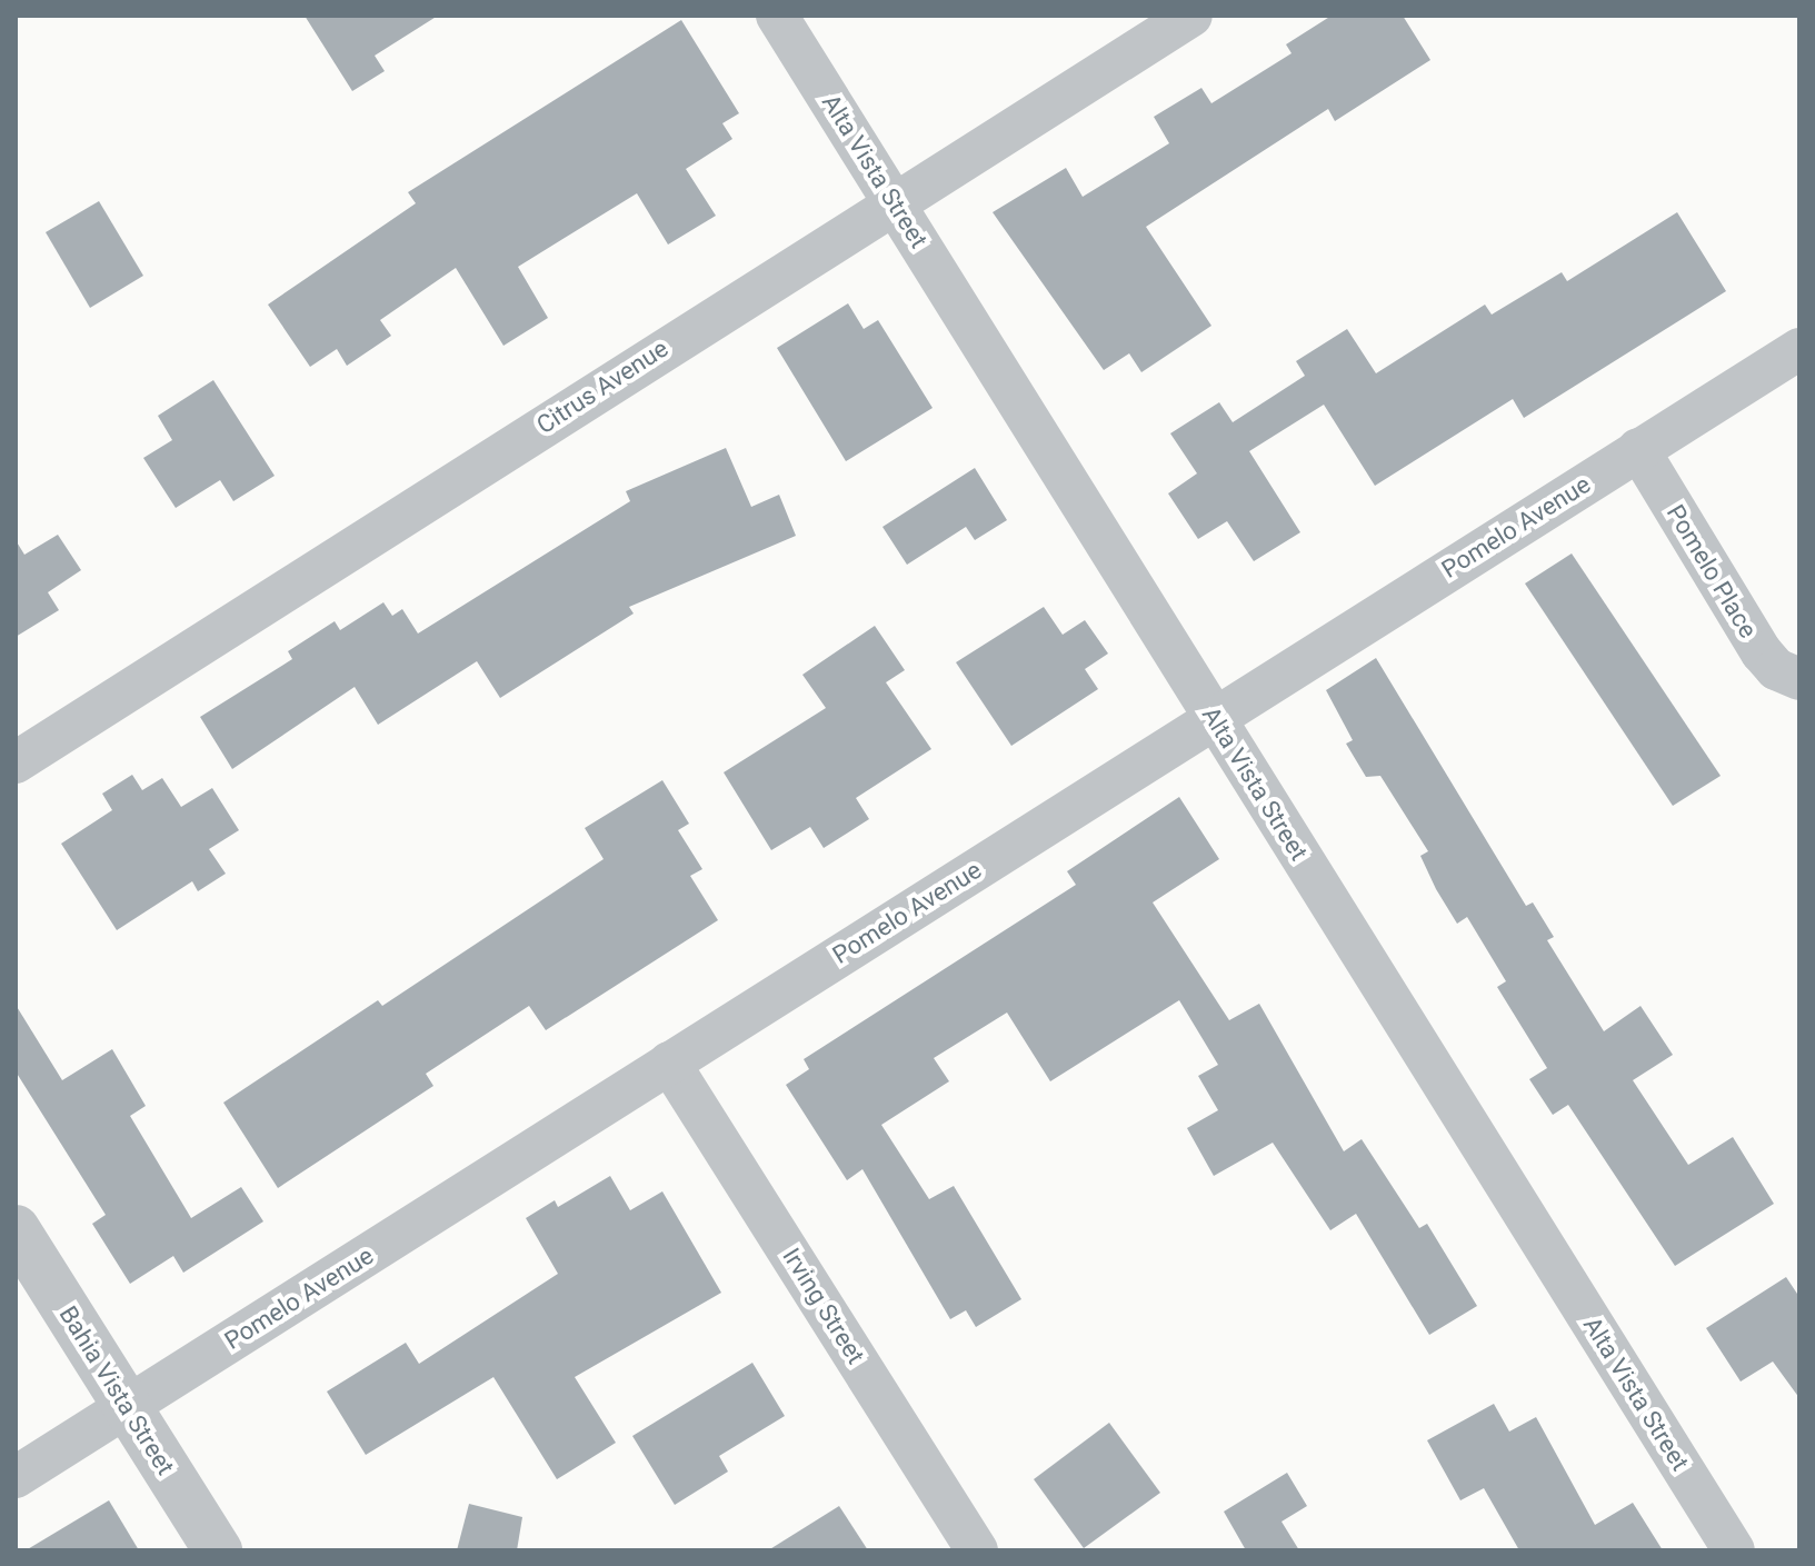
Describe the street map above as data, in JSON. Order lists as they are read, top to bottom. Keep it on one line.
{"streets":{"street":["Alta Vista Street","Citrus Avenue","Pomelo Avenue","Pomelo Place","Irving Street","Bahia Vista Street"]},"crossings":[["Alta Vista Street","Citrus Avenue"],["Alta Vista Street","Pomelo Avenue"],["Pomelo Avenue","Pomelo Place"],["Pomelo Avenue","Irving Street"],["Pomelo Avenue","Bahia Vista Street"]]}
